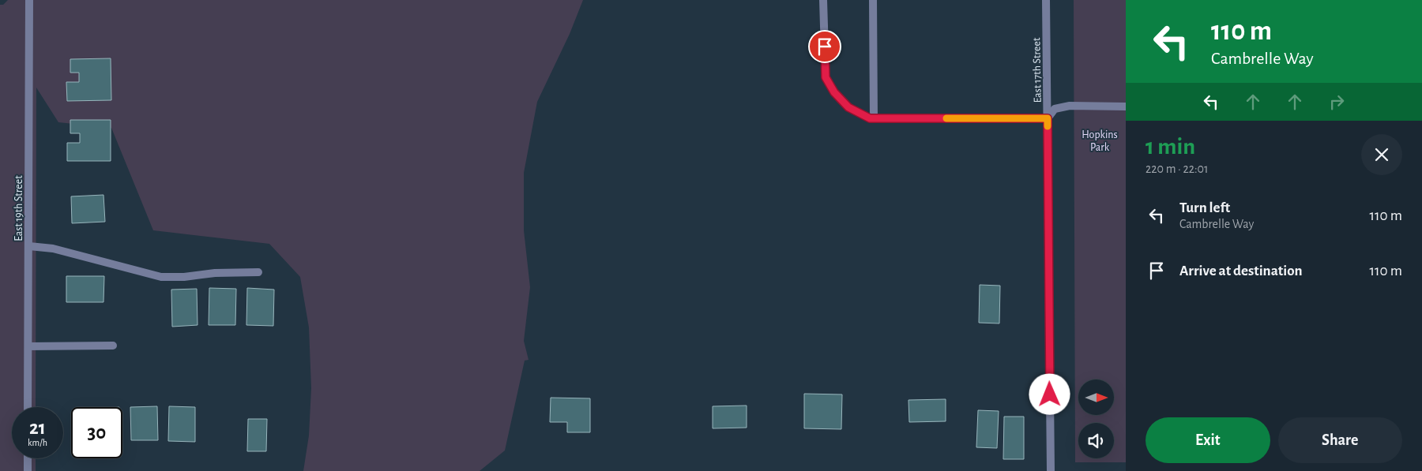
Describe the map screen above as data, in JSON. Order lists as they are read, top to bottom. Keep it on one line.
{"streets":{"street":["East 17th Street","East 19th Street"]},"parks":["Hopkins Park"],"north":"right","page":{"turn":["110 m","Cambrelle Way"],"heading":["1 min","220 m · 22:01"],"list":[{"name":"Turn left","note":"Cambrelle Way","value":"110 m"},{"name":"Arrive at destination","value":"110 m"}],"speed":"21 km/h","limit":"30","buttons":["Exit","Share"]}}
